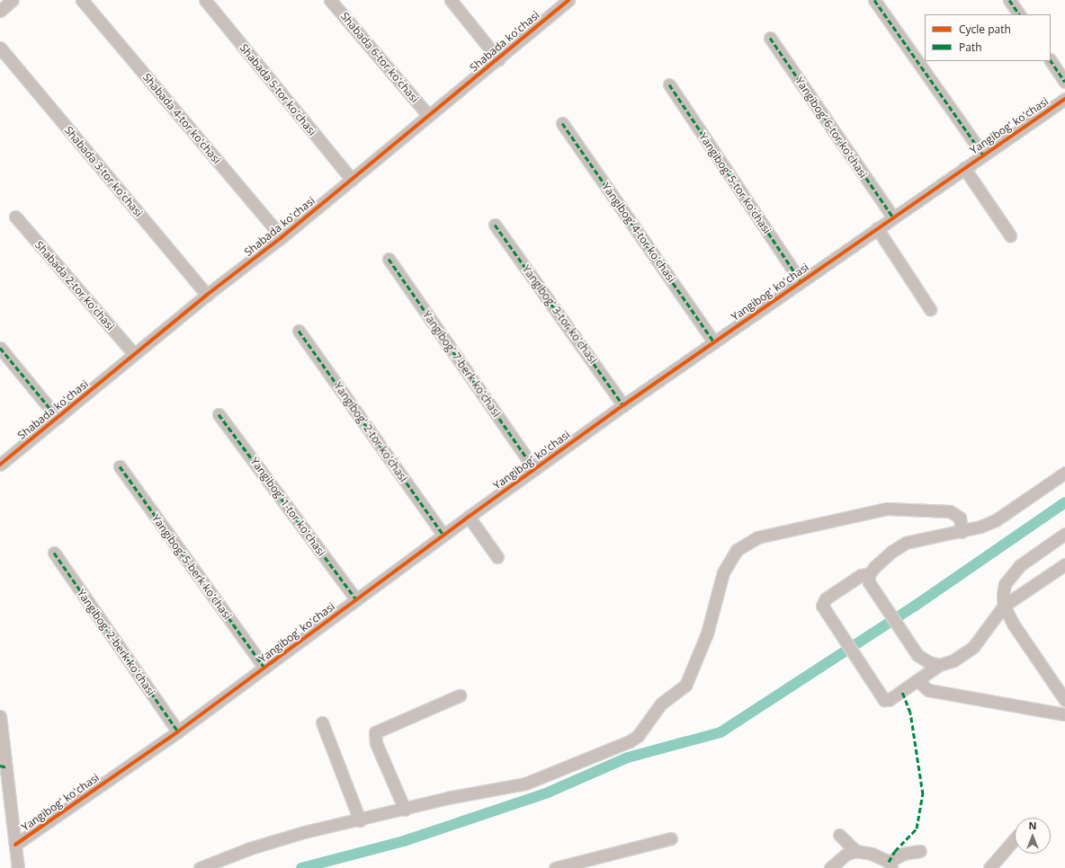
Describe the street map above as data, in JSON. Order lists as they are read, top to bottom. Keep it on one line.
{"streets":{"street":["Shabada koʻchasi","Shabada 6-tor koʻchasi","Shabada 5-tor koʻchasi","Shabada 4-tor koʻchasi","Yangibogʻ koʻchasi","Yangibogʻ 6-tor koʻchasi","Shabada 3-tor koʻchasi","Yangibogʻ 5-tor koʻchasi","Yangibogʻ 4-tor koʻchasi","Shabada 2-tor koʻchasi","Yangibogʻ 3-tor koʻchasi","Yangibogʻ 7-berk koʻchasi","Yangibogʻ 2-tor koʻchasi","Yangibogʻ 1-tor koʻchasi","Yangibogʻ 5-berk koʻchasi","Yangibogʻ 2-berk koʻchasi"]},"crossings":[["Shabada koʻchasi","Shabada 6-tor koʻchasi"],["Shabada koʻchasi","Shabada 5-tor koʻchasi"],["Shabada koʻchasi","Shabada 4-tor koʻchasi"],["Shabada koʻchasi","Shabada 3-tor koʻchasi"],["Shabada koʻchasi","Shabada 2-tor koʻchasi"],["Yangibogʻ koʻchasi","Yangibogʻ 6-tor koʻchasi"],["Yangibogʻ koʻchasi","Yangibogʻ 5-tor koʻchasi"],["Yangibogʻ koʻchasi","Yangibogʻ 4-tor koʻchasi"],["Yangibogʻ koʻchasi","Yangibogʻ 3-tor koʻchasi"],["Yangibogʻ koʻchasi","Yangibogʻ 7-berk koʻchasi"],["Yangibogʻ koʻchasi","Yangibogʻ 2-tor koʻchasi"],["Yangibogʻ koʻchasi","Yangibogʻ 1-tor koʻchasi"],["Yangibogʻ koʻchasi","Yangibogʻ 5-berk koʻchasi"],["Yangibogʻ koʻchasi","Yangibogʻ 2-berk koʻchasi"]],"legend":["Cycle path","Path"],"north":"top"}
